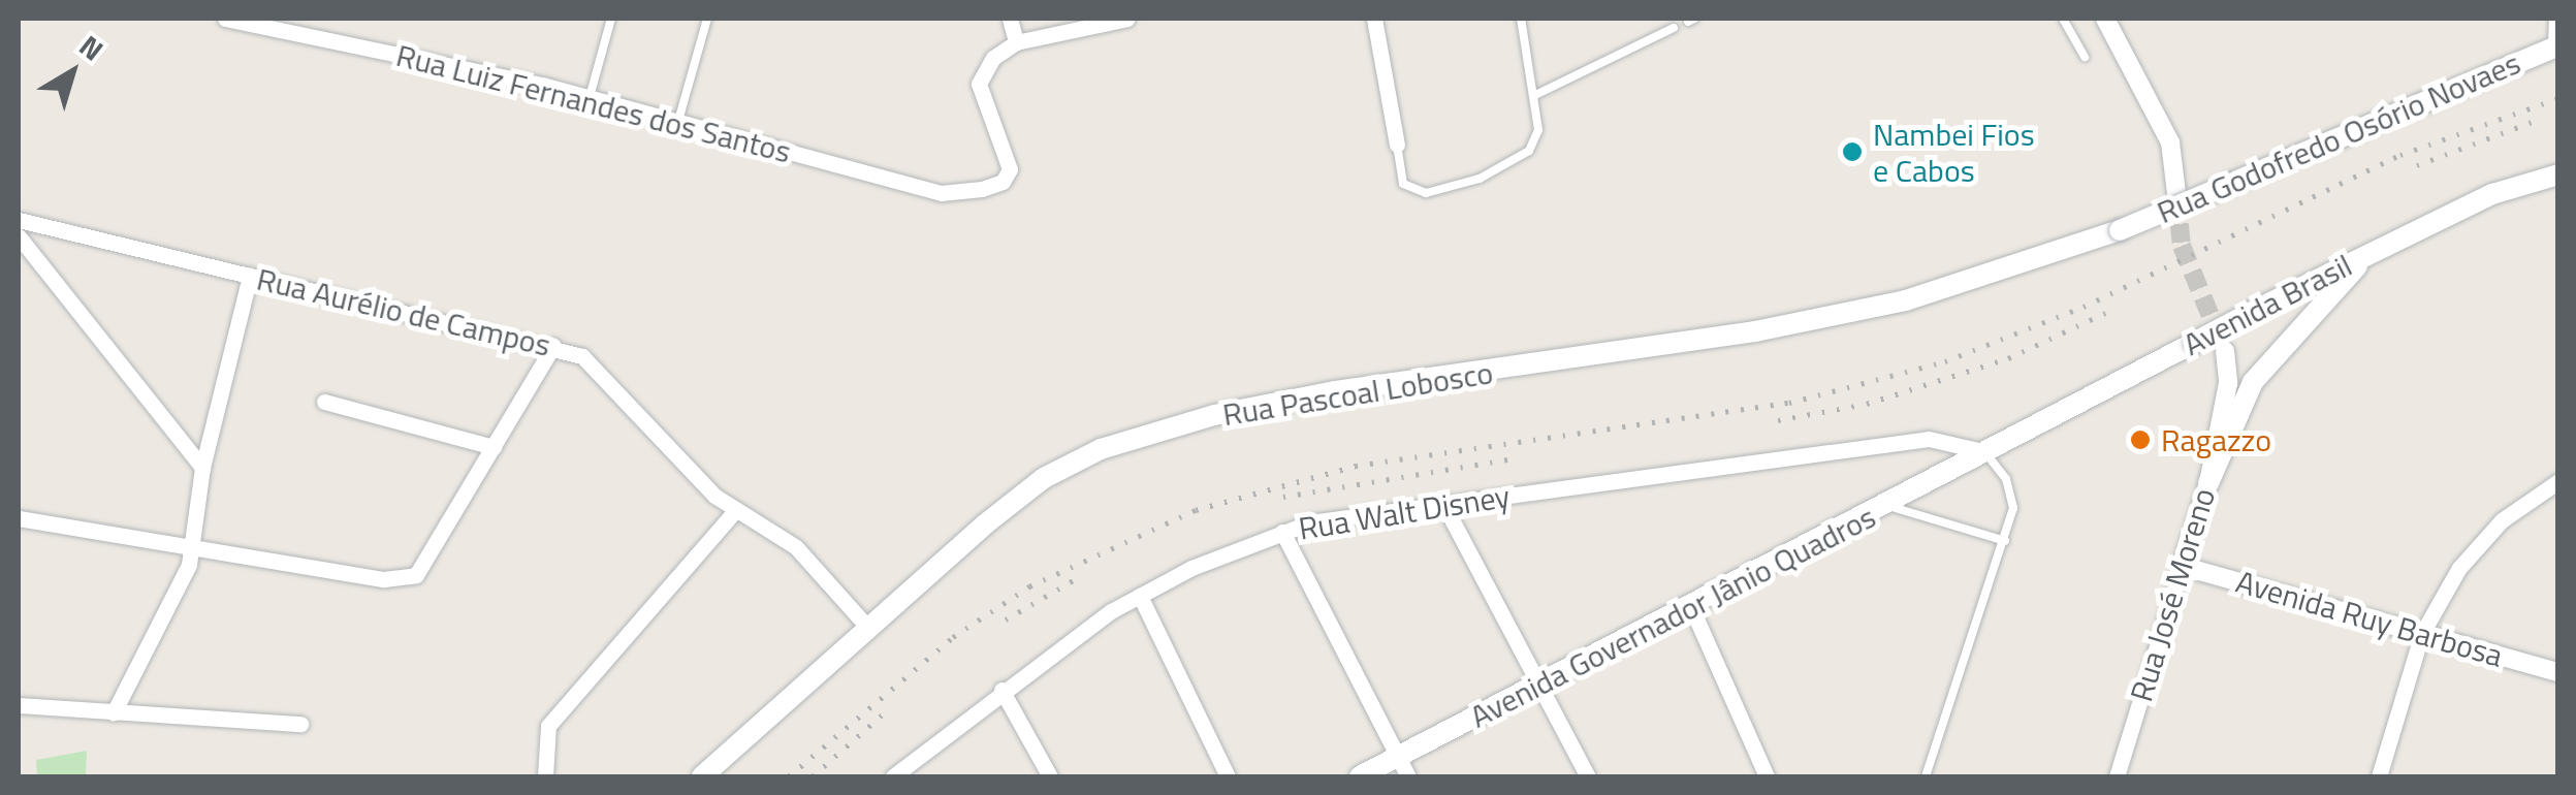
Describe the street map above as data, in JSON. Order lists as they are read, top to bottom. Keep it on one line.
{"streets":{"main road":["Rua Godofredo Osório Novaes","Avenida Brasil","Rua Pascoal Lobosco","Avenida Governador Jânio Quadros"],"street":["Rua Luiz Fernandes dos Santos","Rua Aurélio de Campos","Rua Walt Disney","Rua José Moreno","Avenida Ruy Barbosa"]},"crossings":[["Rua Godofredo Osório Novaes","Rua Pascoal Lobosco"],["Avenida Brasil","Rua Walt Disney"],["Avenida Brasil","Avenida Governador Jânio Quadros"],["Rua Aurélio de Campos","Rua Pascoal Lobosco"],["Rua Walt Disney","Avenida Governador Jânio Quadros"],["Rua José Moreno","Avenida Ruy Barbosa"]],"places":["Nambei Fios e Cabos","Ragazzo"],"north":"top right"}
